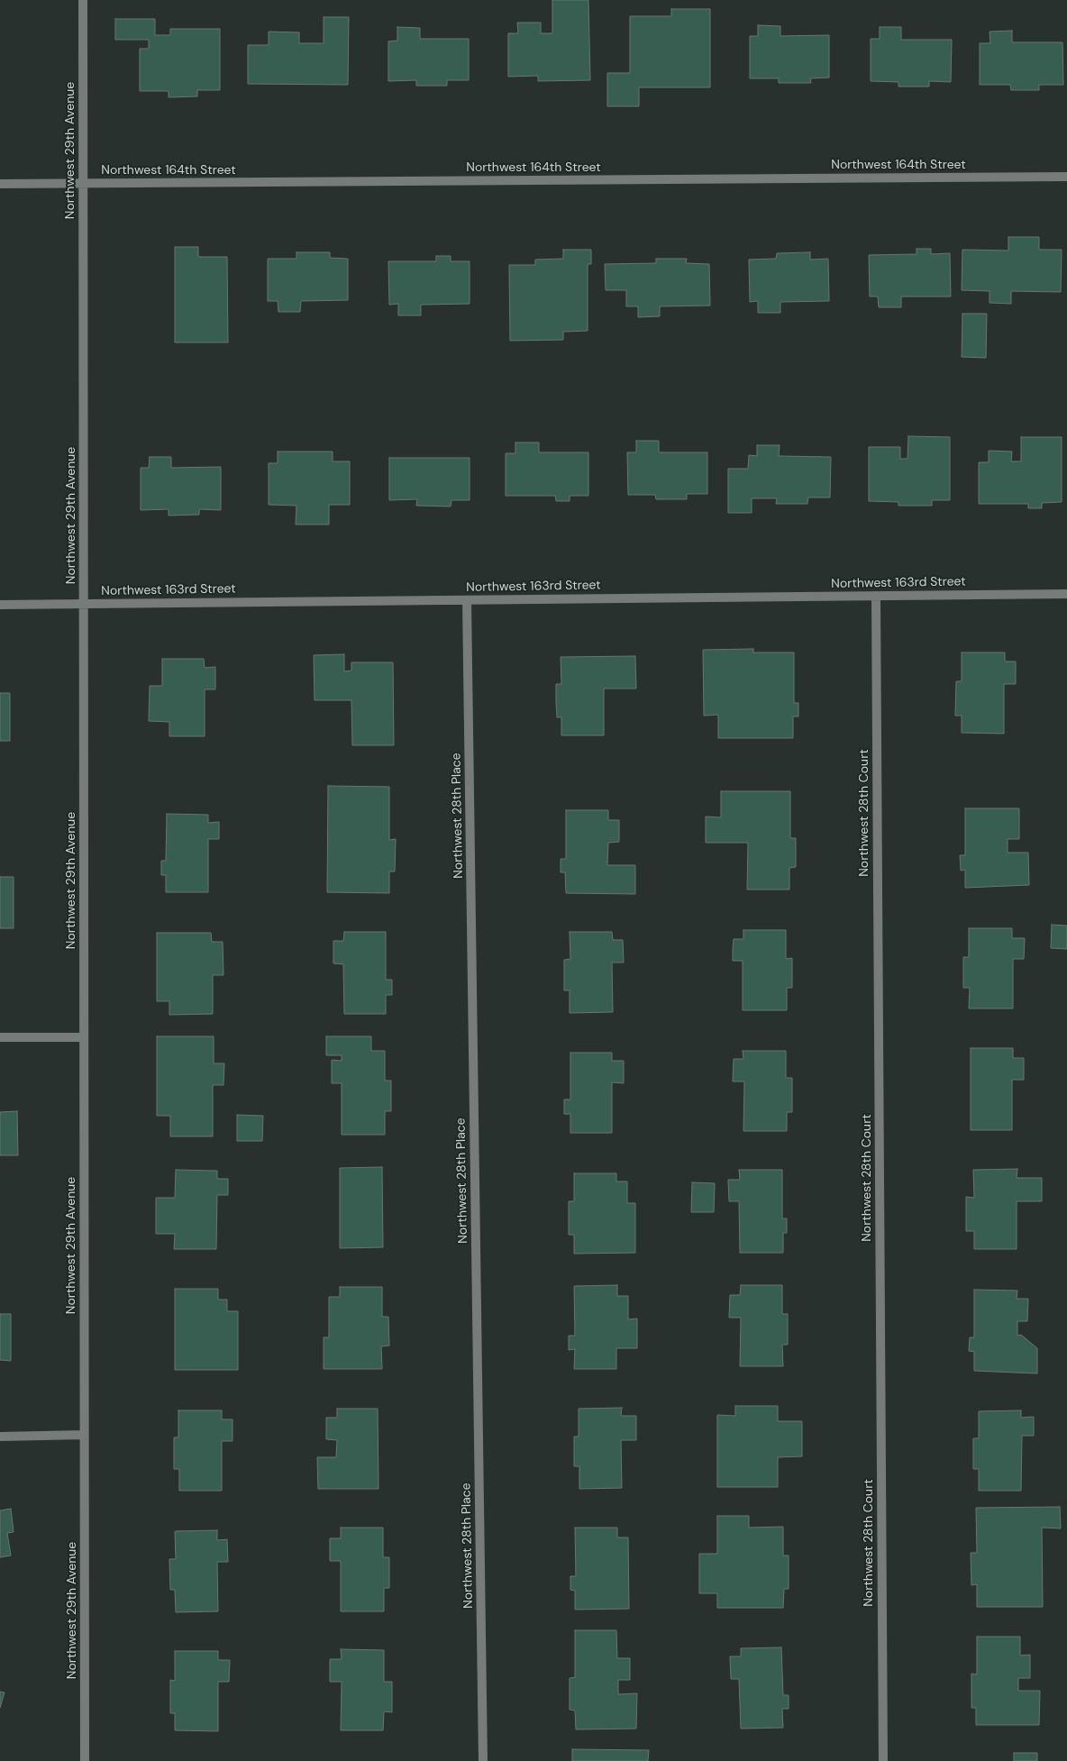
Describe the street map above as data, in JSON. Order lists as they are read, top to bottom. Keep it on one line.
{"streets":{"street":["Northwest 29th Avenue","Northwest 164th Street","Northwest 163rd Street","Northwest 28th Court","Northwest 28th Place"]},"crossings":[["Northwest 29th Avenue","Northwest 164th Street"],["Northwest 29th Avenue","Northwest 163rd Street"],["Northwest 163rd Street","Northwest 28th Court"],["Northwest 163rd Street","Northwest 28th Place"]]}
